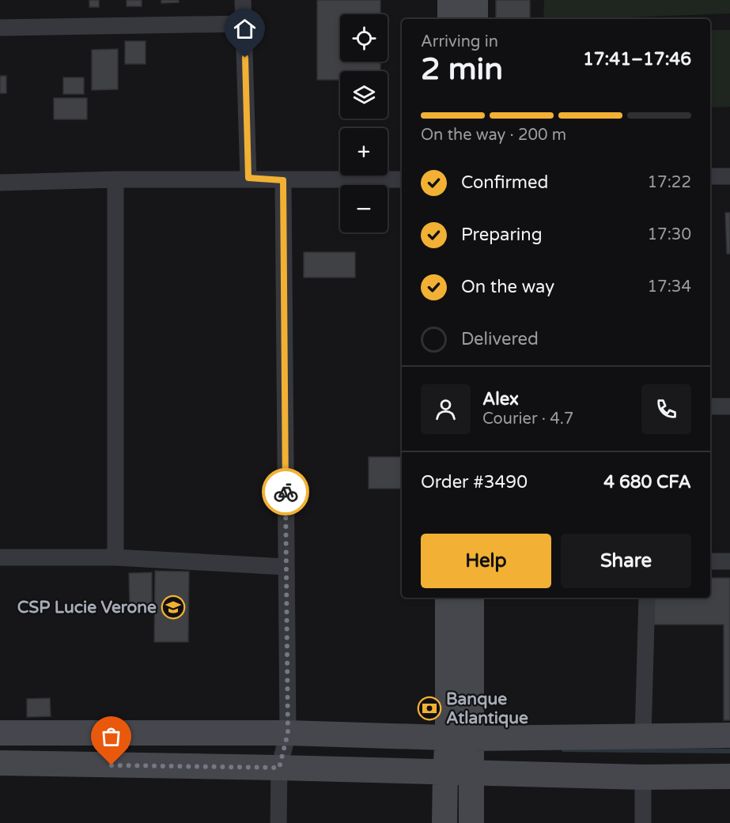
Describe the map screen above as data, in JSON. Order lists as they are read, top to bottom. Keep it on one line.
{"places":{"school or university":["CSP Lucie Verone"],"bank":["Banque Atlantique"]},"page":{"map_buttons":["+","−"],"heading":["2 min","Arriving in","17:41–17:46"],"panel":["Alex","Courier · 4.7","Order #3490","4 680 CFA"],"bar":"On the way · 200 m","list":[["Confirmed","17:22"],["Preparing","17:30"],["On the way","17:34"],"Delivered"],"buttons":["Help","Share"]}}
